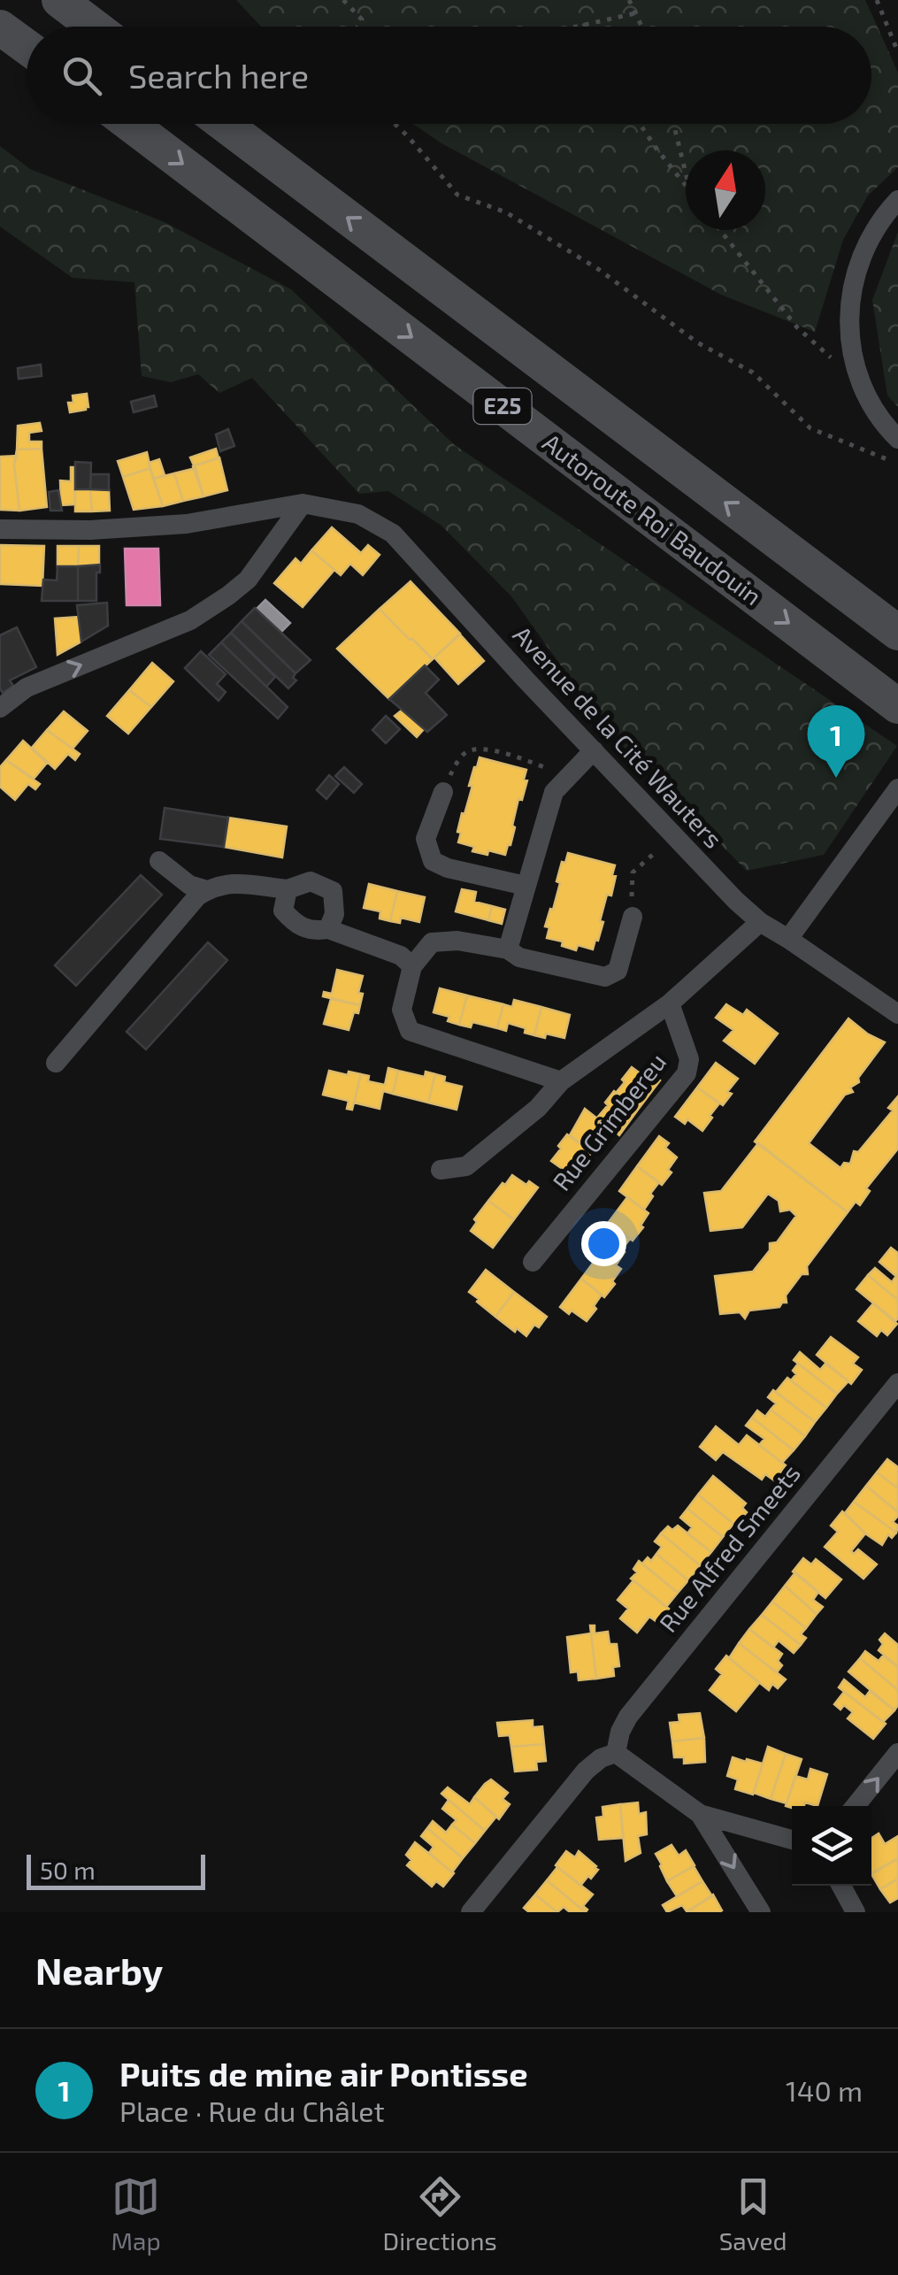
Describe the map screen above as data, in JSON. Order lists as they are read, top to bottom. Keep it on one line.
{"streets":{"highway":["E25","Autoroute Roi Baudouin"],"street":["Avenue de la Cité Wauters","Rue Grimbereu","Rue Alfred Smeets"]},"scale_bar":"50 m","north":"top","page":{"search":"Search here","pins":"1","scale":"50 m","heading":"Nearby","list":[{"mark":"1","name":"Puits de mine air Pontisse","note":"Place · Rue du Châlet","value":"140 m"}],"nav":["Map","Directions","Saved"]}}
